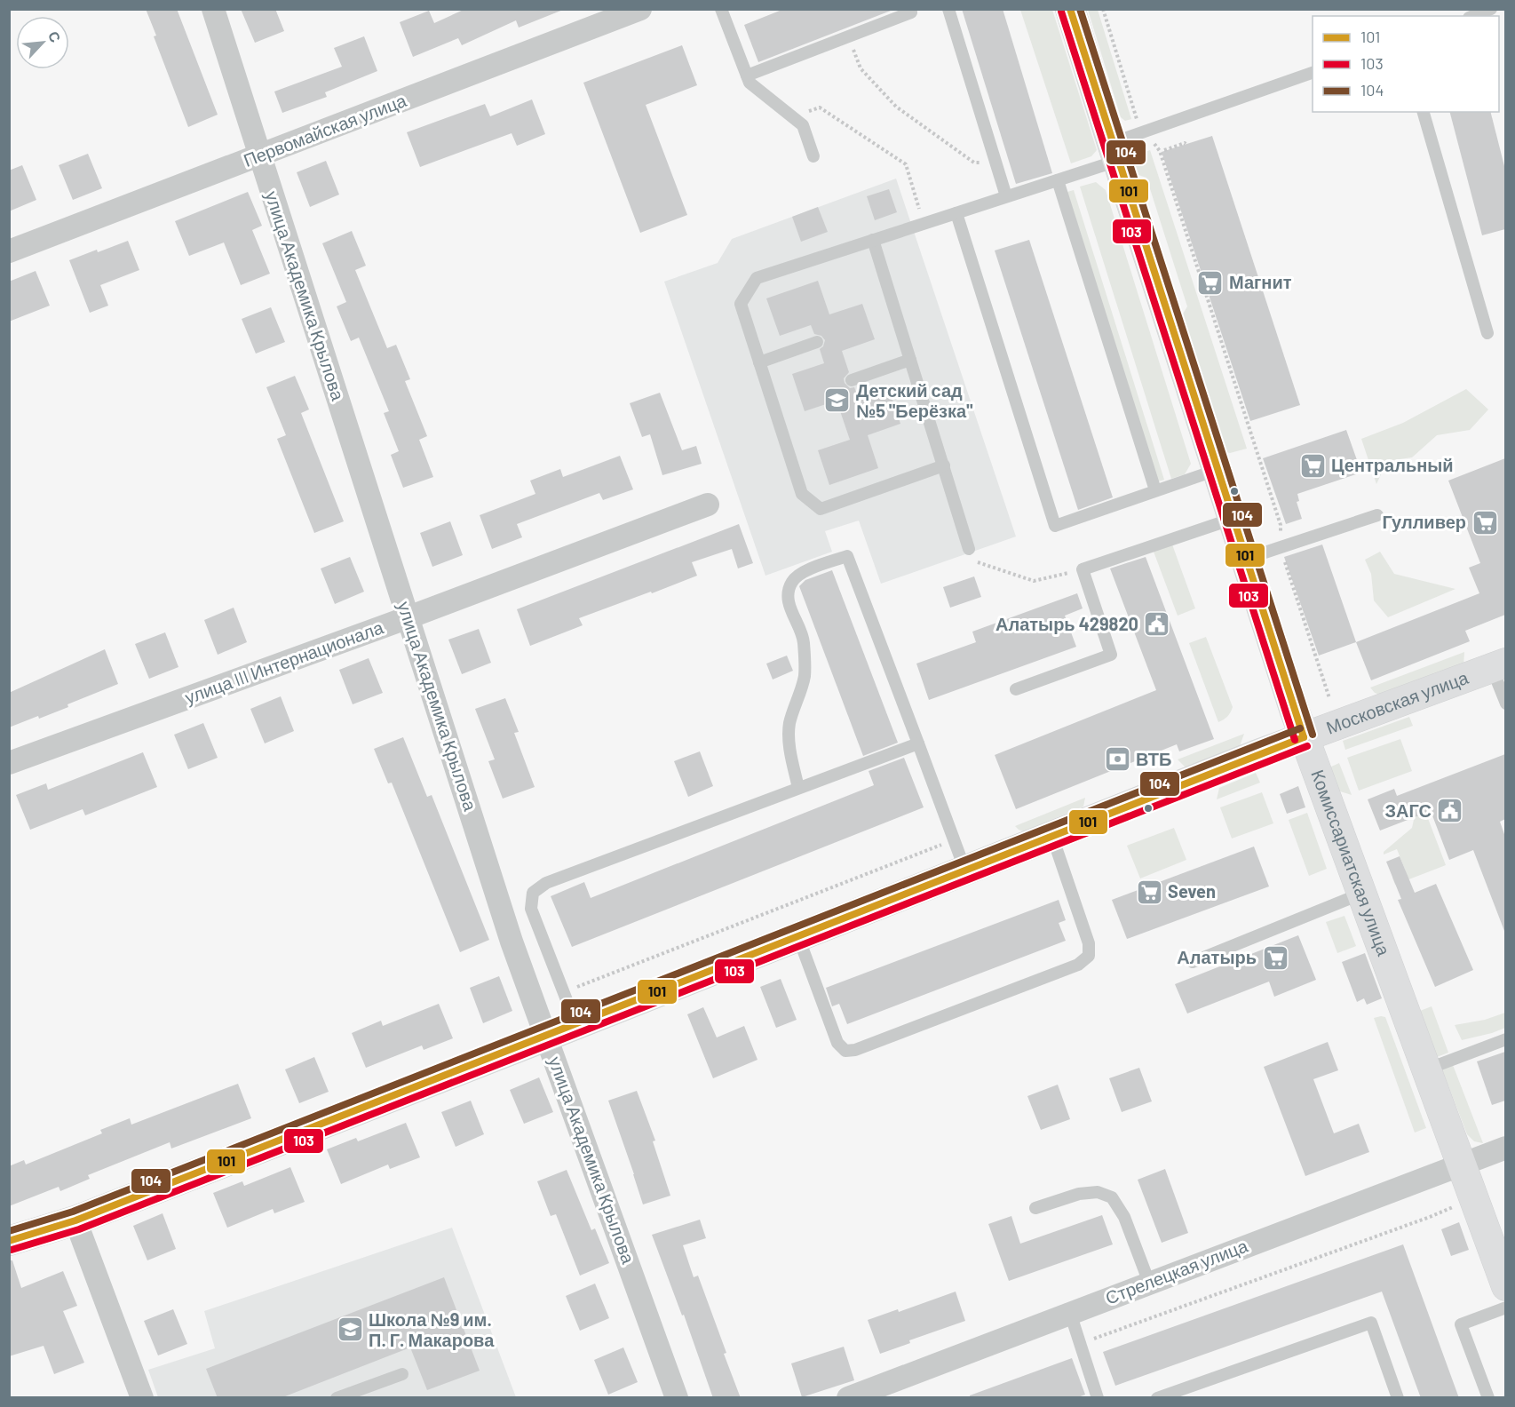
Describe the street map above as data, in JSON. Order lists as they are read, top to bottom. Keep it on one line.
{"streets":{"street":["Первомайская улица","улица Академика Крылова","улица III Интернационала","Московская улица","Комиссариатская улица","Стрелецкая улица"]},"crossings":[["Первомайская улица","улица Академика Крылова"],["улица Академика Крылова","улица III Интернационала"],["улица Академика Крылова","Московская улица"],["Московская улица","Комиссариатская улица"],["Комиссариатская улица","Стрелецкая улица"]],"places":{"supermarket":["Магнит","Центральный","Гулливер","Seven","Алатырь"],"school or university":["Детский сад №5 \"Берёзка\"","Школа №9 им. П. Г. Макарова"],"public building":["Алатырь 429820","ЗАГС"],"bank":["ВТБ"]},"lines":["transit line 101","transit line 104","transit line 103"],"legend":["101","103","104"],"north":"top right"}
